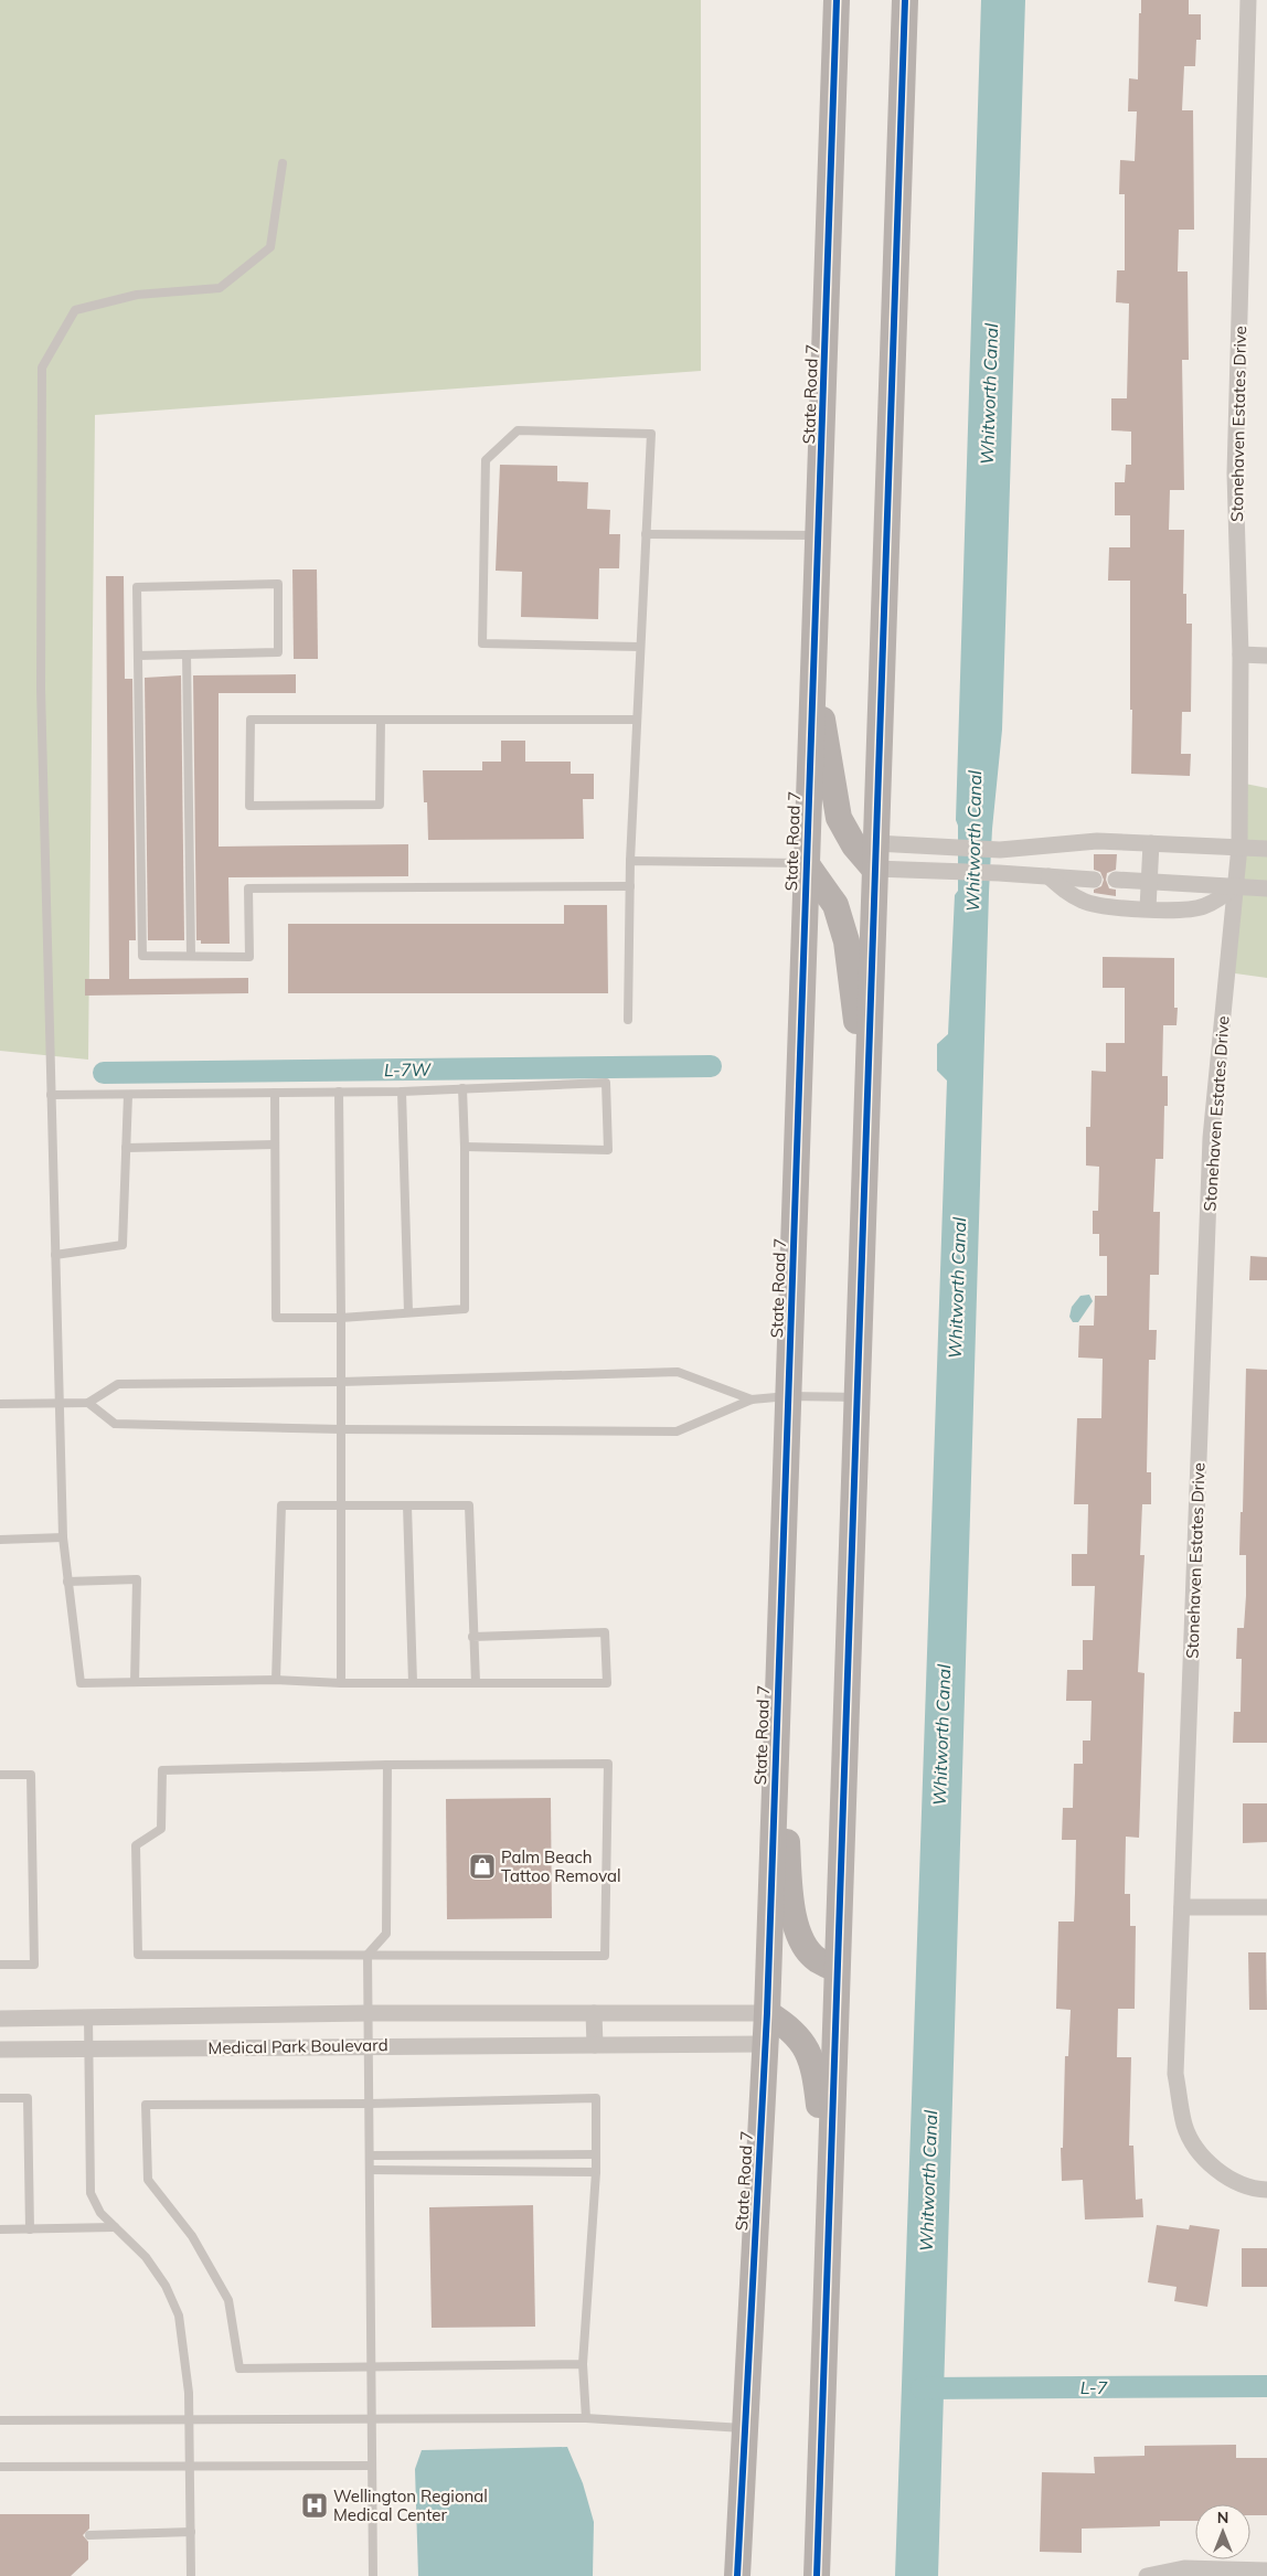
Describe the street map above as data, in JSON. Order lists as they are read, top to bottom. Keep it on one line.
{"streets":{"main road":["State Road 7"],"street":["Stonehaven Estates Drive","Medical Park Boulevard"]},"crossings":[["State Road 7","Medical Park Boulevard"]],"water":["Whitworth Canal","L-7W","L-7"],"places":{"shop":["Palm Beach Tattoo Removal"],"hospital":["Wellington Regional Medical Center"]},"north":"top"}
